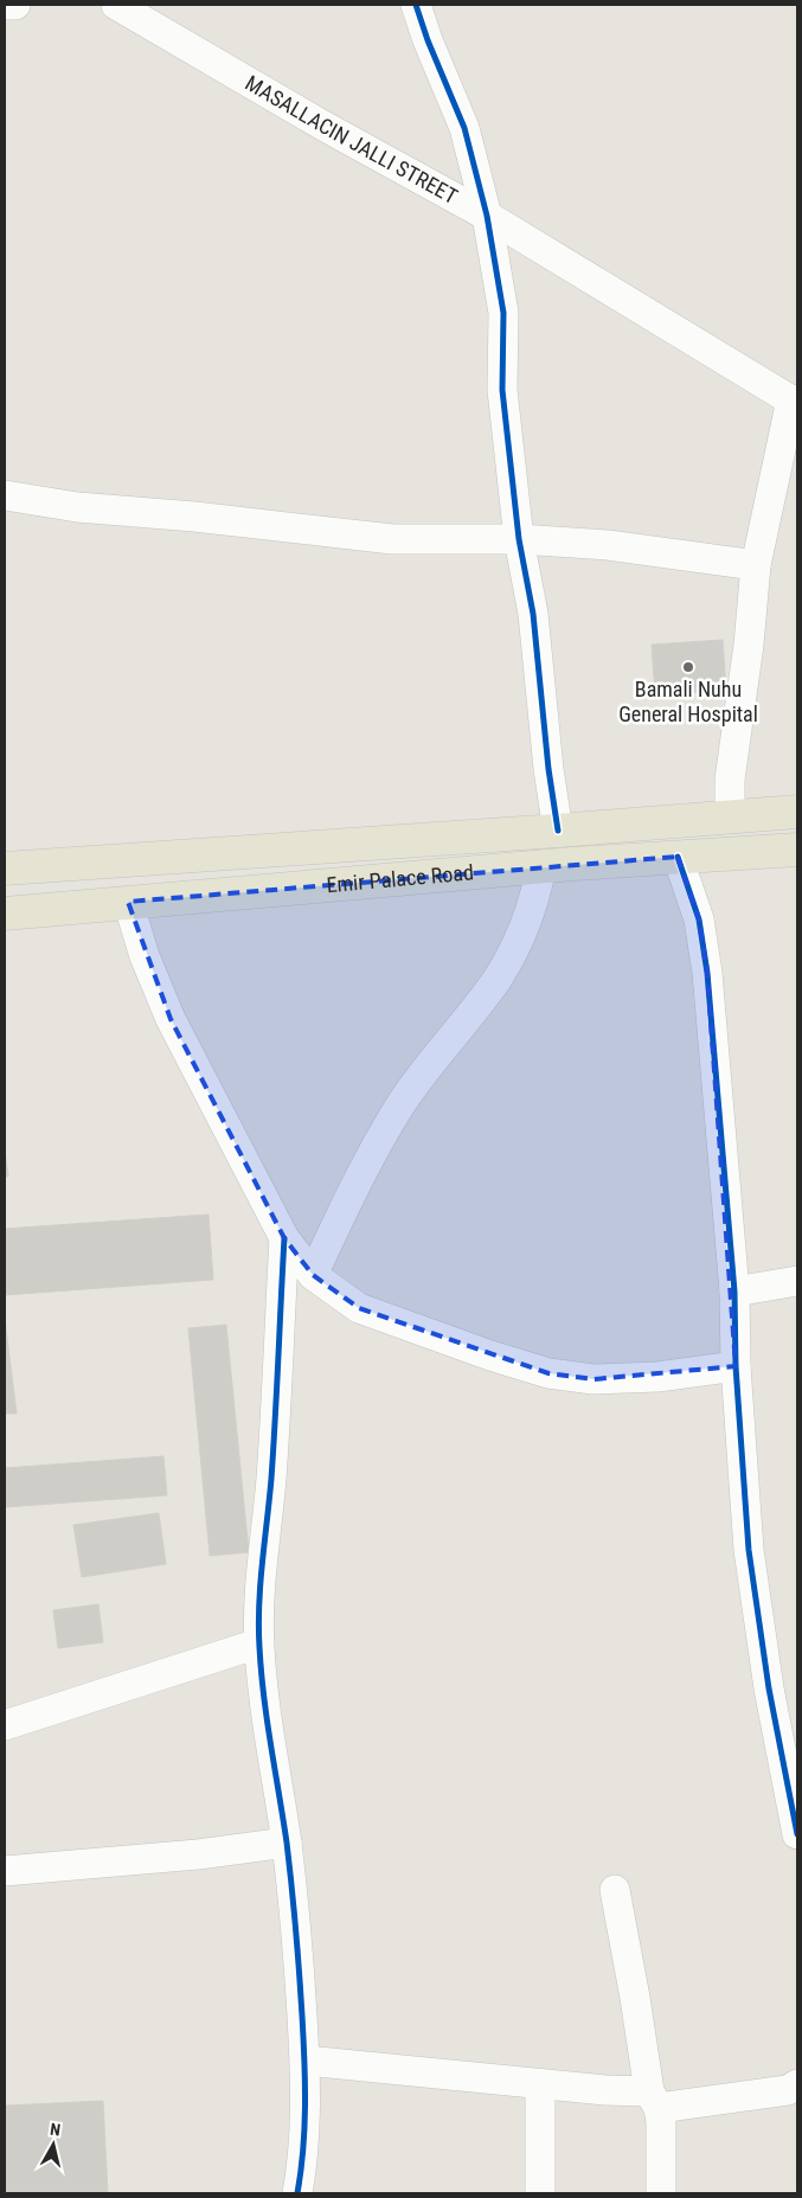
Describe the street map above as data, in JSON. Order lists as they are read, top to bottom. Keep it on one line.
{"streets":{"main road":["Emir Palace Road"],"street":["MASALLACIN JALLI STREET"]},"places":["Bamali Nuhu General Hospital"],"north":"top"}
